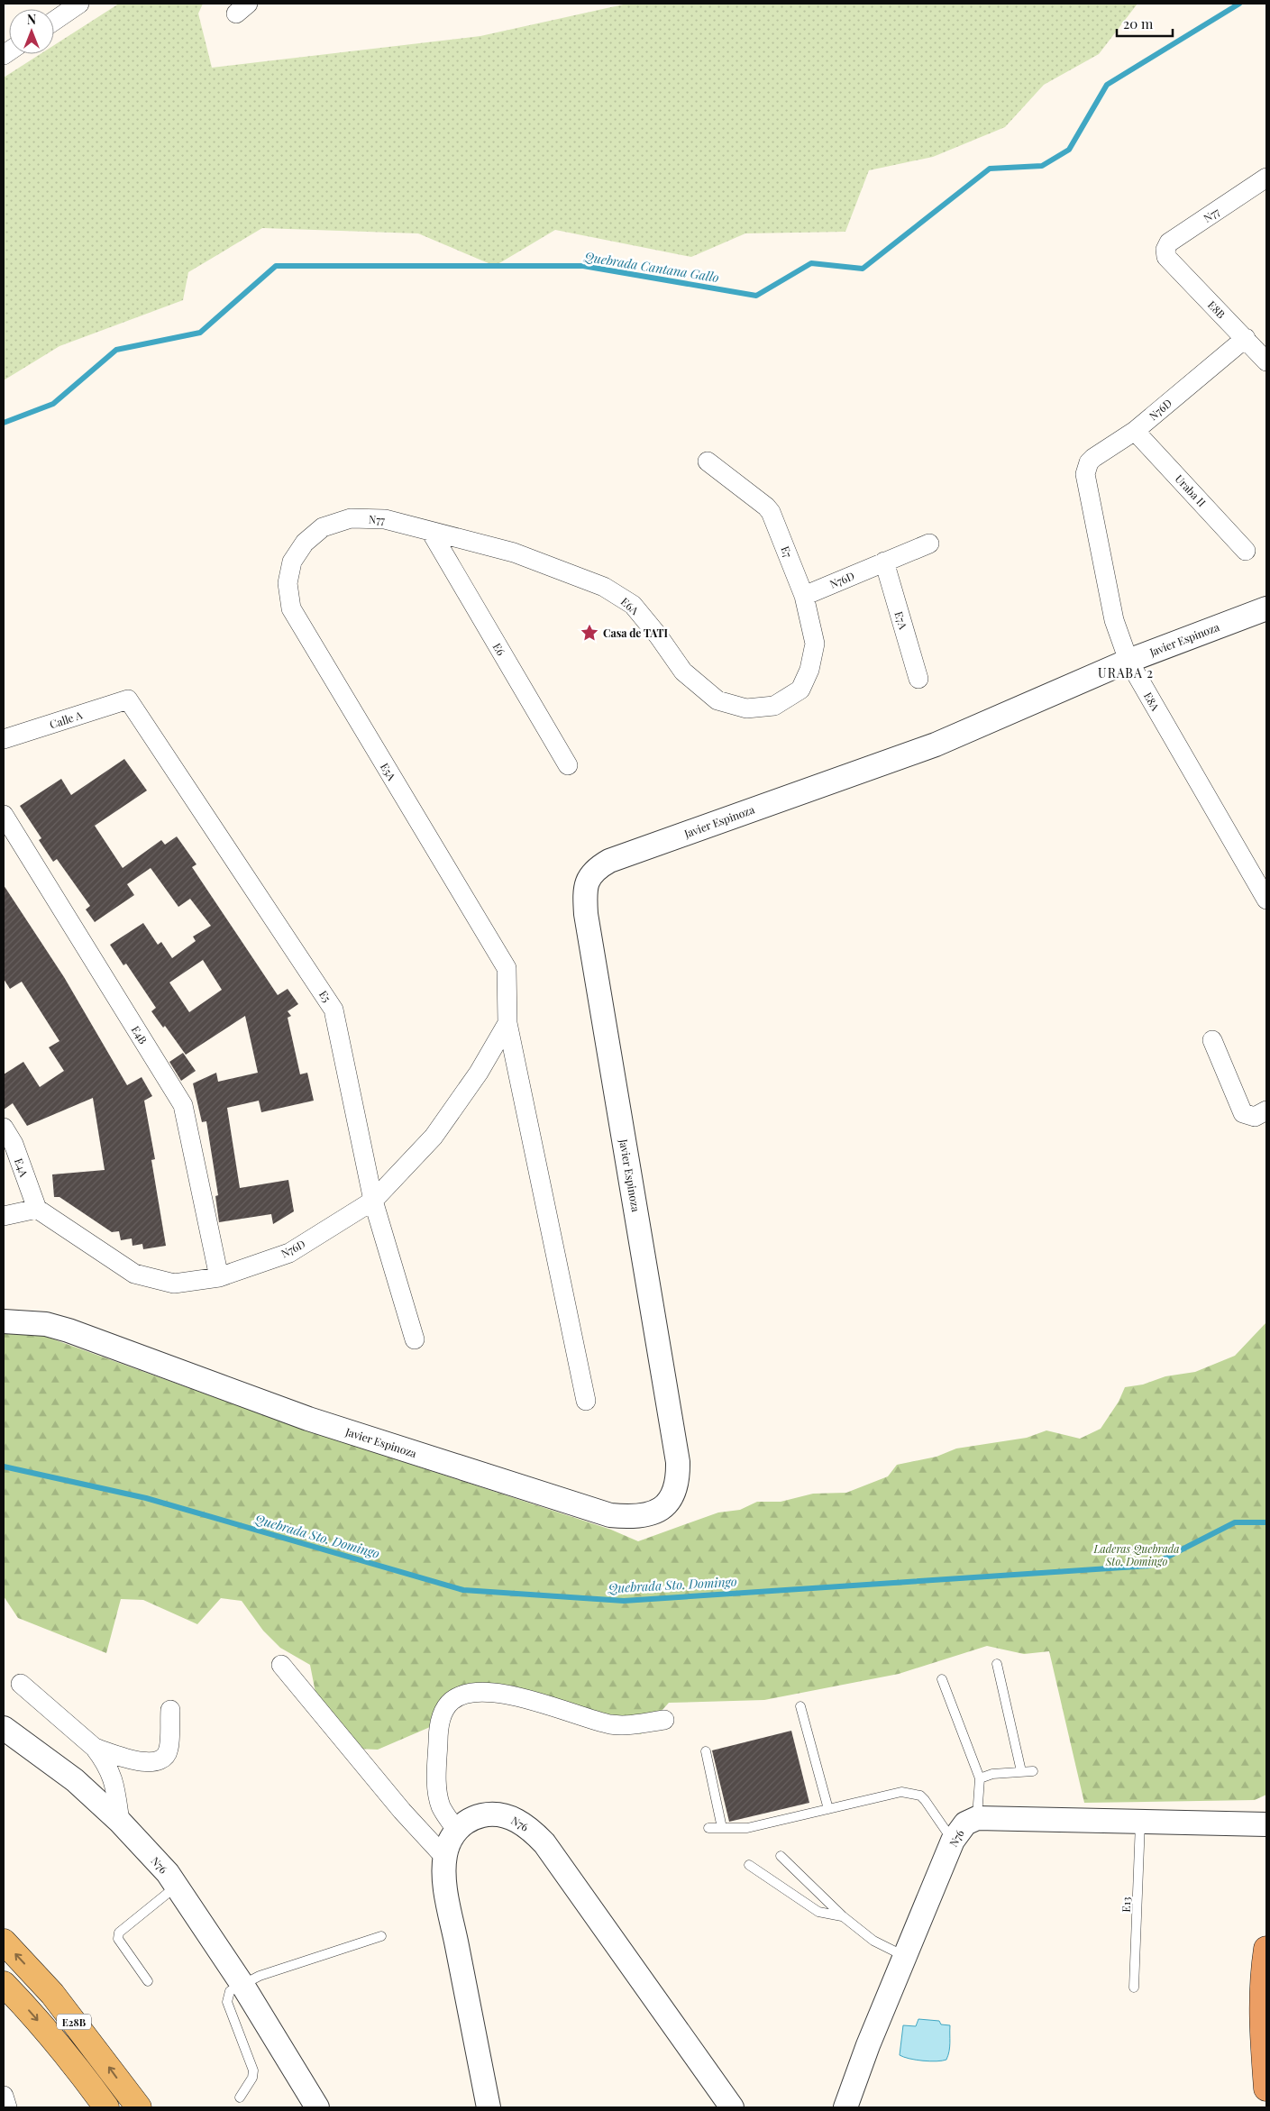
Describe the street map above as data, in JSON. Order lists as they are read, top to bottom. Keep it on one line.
{"streets":{"main road":["E28B"],"street":["N77","E8B","N76D","Uraba II","E7","E6A","E7A","Javier Espinoza","E6","E8A","Calle A","E5A","E5","E4B","E4A","N76"],"lane":["E13"]},"crossings":[["N77","E8B"],["N77","E6A"],["N77","E6"],["N77","E5A"],["E8B","N76D"],["N76D","Uraba II"],["N76D","E7"],["N76D","E7A"],["N76D","E8A"],["N76D","E5A"],["N76D","E5"],["N76D","E4B"],["N76D","E4A"],["E7","E6A"],["E6A","E6"],["Javier Espinoza","E8A"],["Calle A","E5"]],"districts":["URABA 2"],"water":["Quebrada Cantana Gallo","Quebrada Sto. Domingo"],"parks":["Laderas Quebrada Sto. Domingo"],"places":{"place":["Casa de TATI"]},"scale_bar":"20 m","north":"top"}
